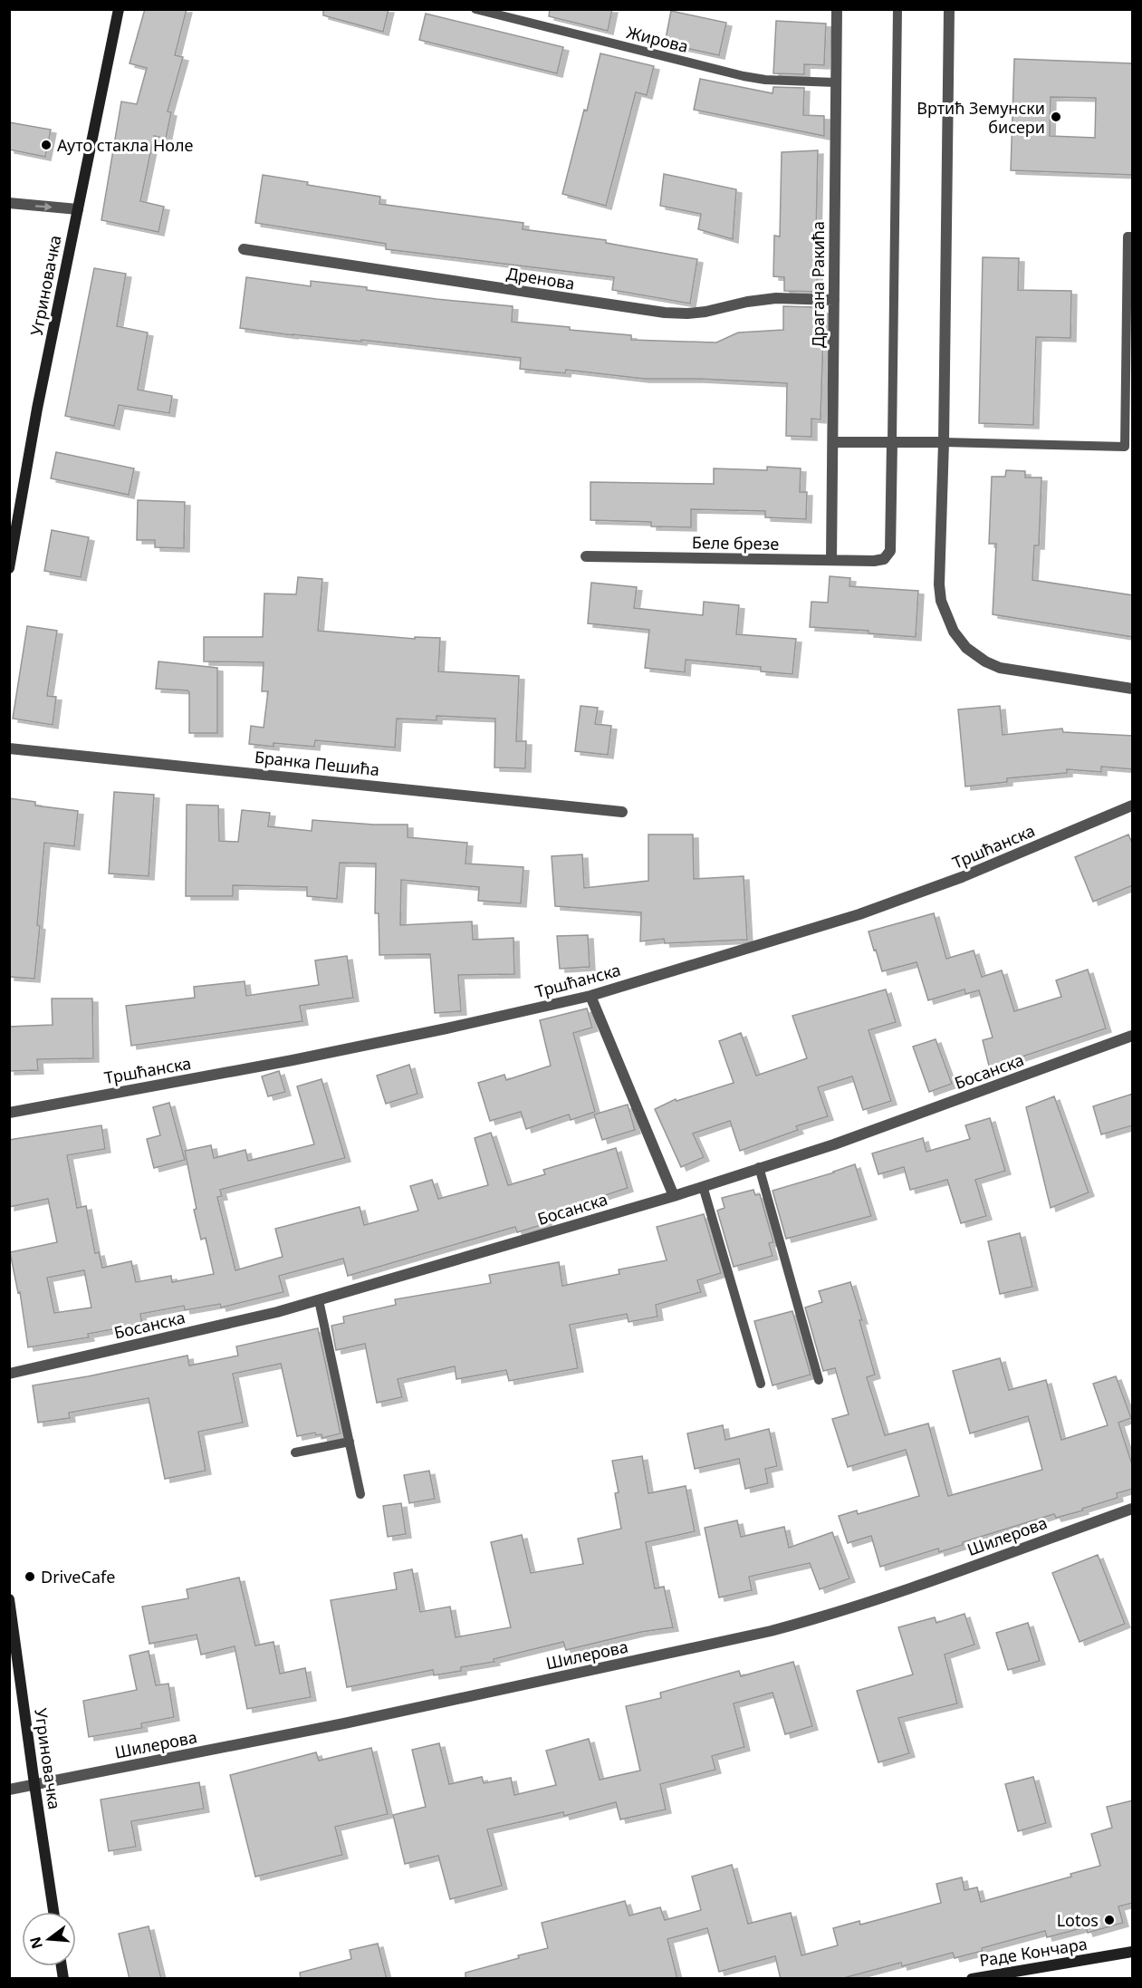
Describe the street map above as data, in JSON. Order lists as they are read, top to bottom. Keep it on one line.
{"streets":{"main road":["Угриновачка","Раде Кончара"],"street":["Дренова","Драгана Ракића","Беле брезе","Бранка Пешића","Тршћанска","Босанска","Шилерова"],"lane":["Жирова"]},"crossings":[["Жирова","Драгана Ракића"],["Дренова","Драгана Ракића"],["Драгана Ракића","Беле брезе"],["Угриновачка","Шилерова"]],"places":["Вртић Земунски бисери","Ауто стакла Ноле","DriveCafe","Lotos"],"north":"left"}
